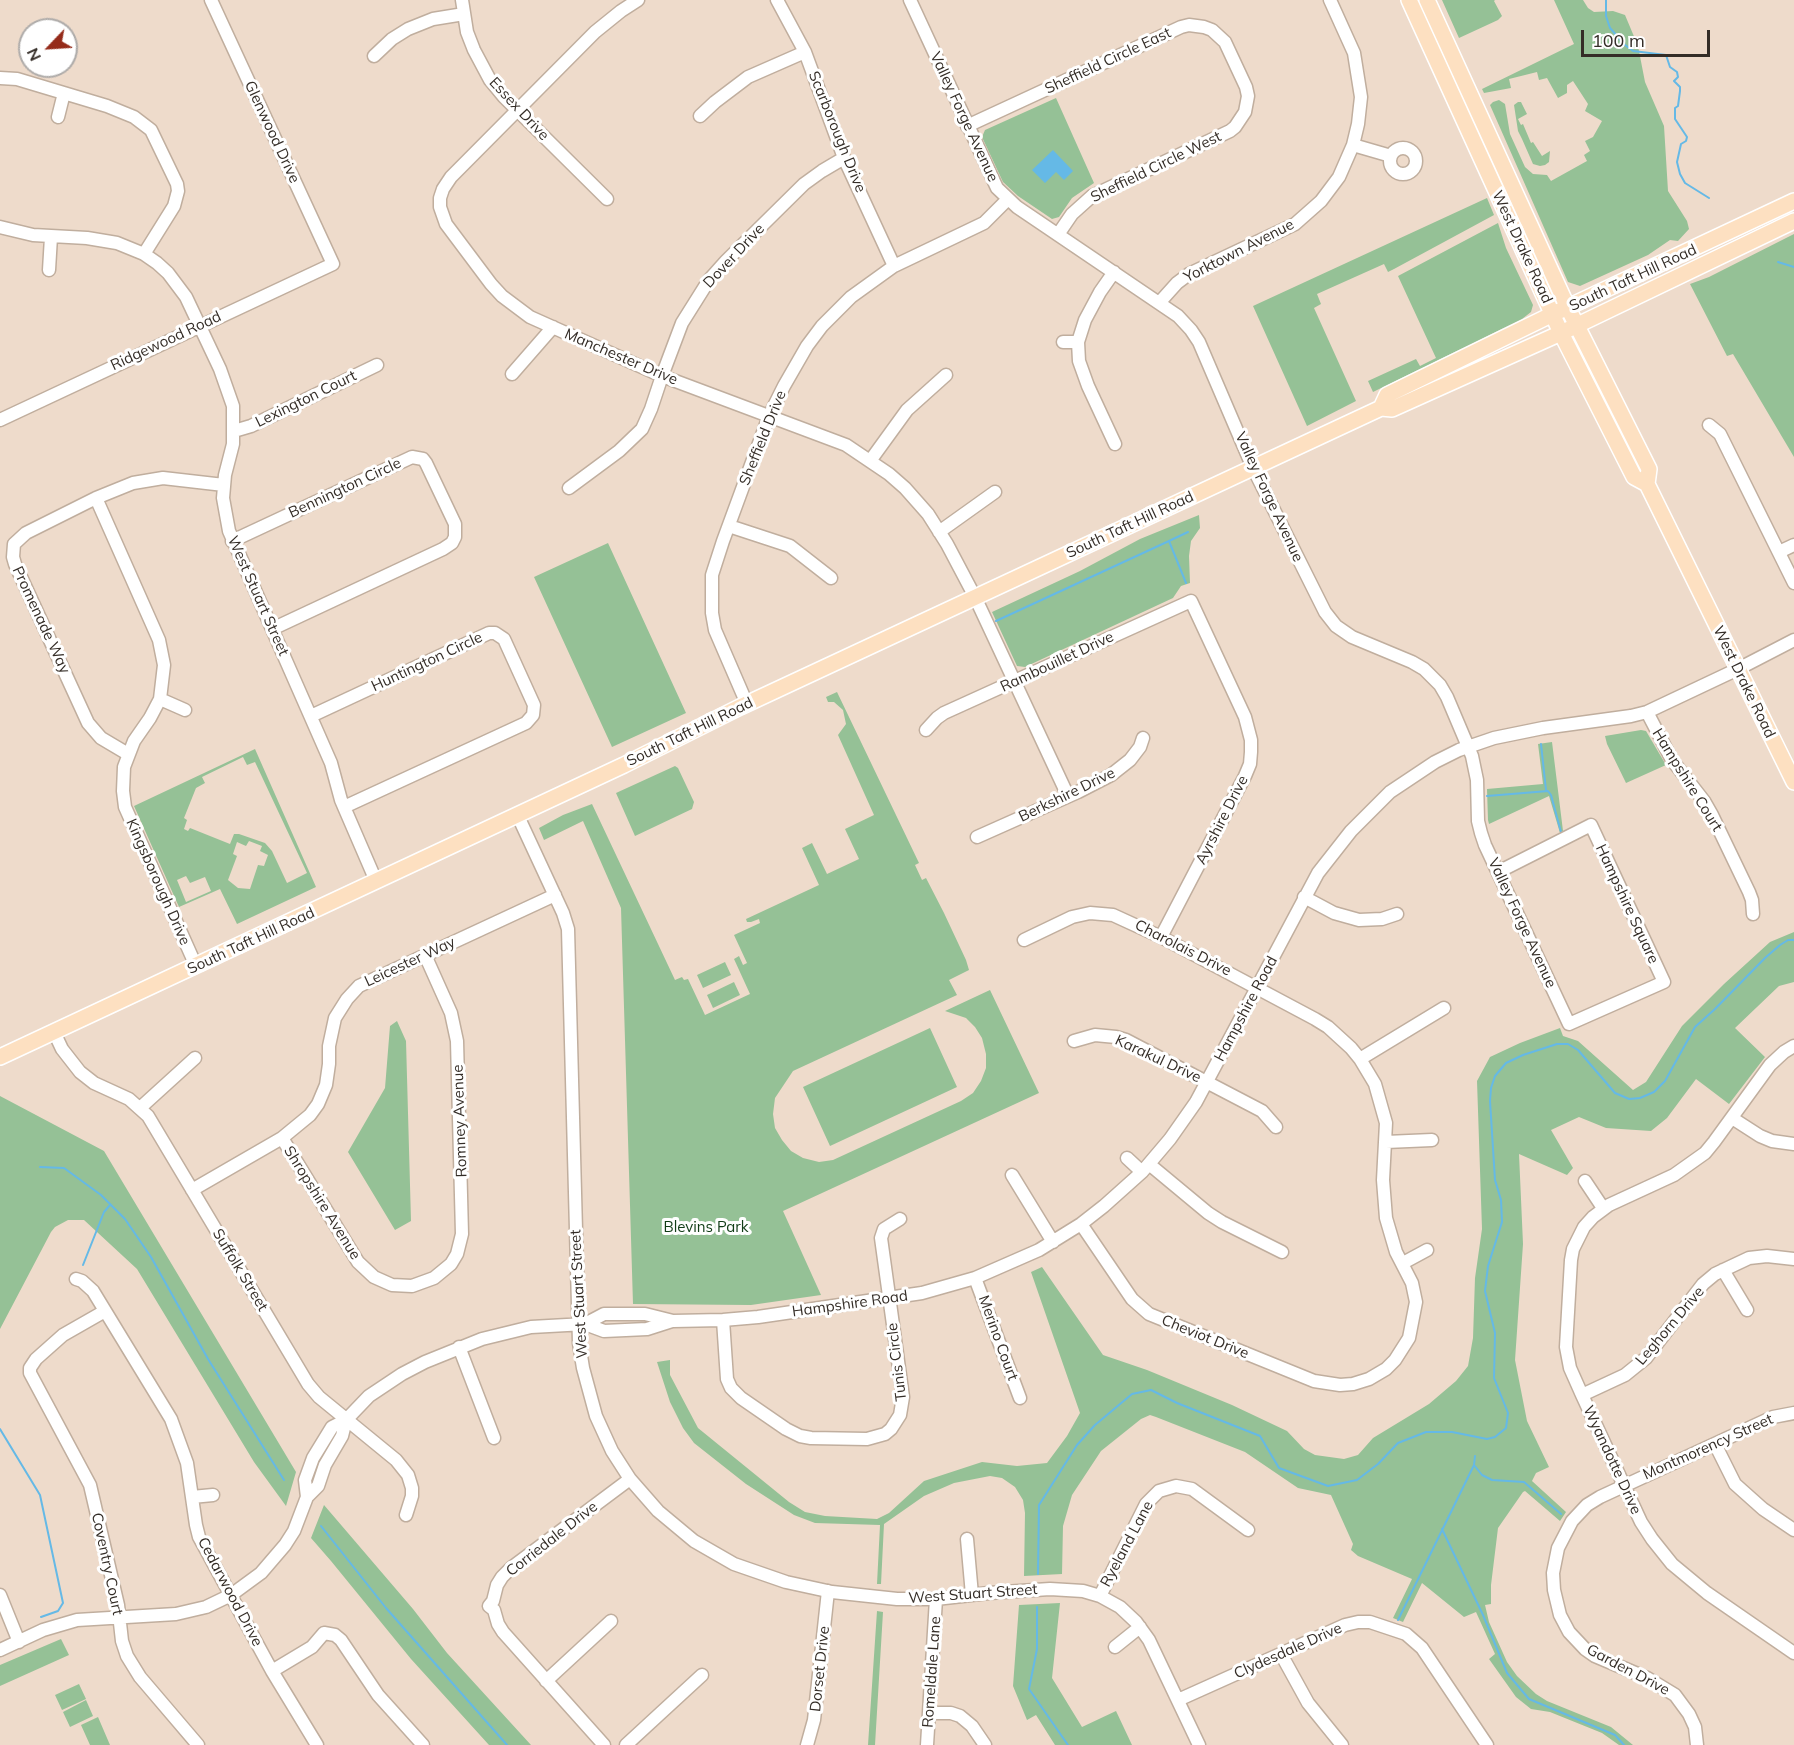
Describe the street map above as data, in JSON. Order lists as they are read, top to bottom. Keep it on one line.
{"streets":{"main road":["West Drake Road","South Taft Hill Road"],"street":["Sheffield Circle East","Essex Drive","Valley Forge Avenue","Glenwood Drive","Scarborough Drive","Sheffield Circle West","Yorktown Avenue","Dover Drive","Ridgewood Road","Manchester Drive","Lexington Court","Sheffield Drive","Bennington Circle","West Stuart Street","Promenade Way","Huntington Circle","Rambouillet Drive","Hampshire Court","Berkshire Drive","Ayrshire Drive","Kingsborough Drive","Hampshire Square","Charolais Drive","Leicester Way","Hampshire Road","Karakul Drive","Romney Avenue","Shropshire Avenue","Suffolk Street","Leghorn Drive","Cheviot Drive","Merino Court","Tunis Circle","Montmorency Street","Wyandotte Drive","Corriedale Drive","Ryeland Lane","Coventry Court","Cedarwood Drive","Clydesdale Drive","Dorset Drive","Garden Drive","Romeldale Lane"]},"crossings":[["Sheffield Circle East","Valley Forge Avenue"],["Sheffield Circle East","Sheffield Circle West"],["Essex Drive","Manchester Drive"],["Valley Forge Avenue","Sheffield Circle West"],["Valley Forge Avenue","Yorktown Avenue"],["Valley Forge Avenue","South Taft Hill Road"],["Valley Forge Avenue","Sheffield Drive"],["Valley Forge Avenue","Hampshire Square"],["Valley Forge Avenue","Hampshire Road"],["Glenwood Drive","Ridgewood Road"],["Scarborough Drive","Dover Drive"],["Scarborough Drive","Sheffield Drive"],["West Drake Road","South Taft Hill Road"],["West Drake Road","Hampshire Road"],["Dover Drive","Manchester Drive"],["South Taft Hill Road","Manchester Drive"],["South Taft Hill Road","Sheffield Drive"],["South Taft Hill Road","West Stuart Street"],["South Taft Hill Road","Kingsborough Drive"],["South Taft Hill Road","Suffolk Street"],["Ridgewood Road","West Stuart Street"],["Manchester Drive","Sheffield Drive"],["Manchester Drive","Rambouillet Drive"],["Manchester Drive","Berkshire Drive"],["Lexington Court","West Stuart Street"],["Bennington Circle","West Stuart Street"],["West Stuart Street","Promenade Way"],["West Stuart Street","Huntington Circle"],["West Stuart Street","Leicester Way"],["West Stuart Street","Hampshire Road"],["West Stuart Street","Corriedale Drive"],["West Stuart Street","Ryeland Lane"],["West Stuart Street","Clydesdale Drive"],["West Stuart Street","Dorset Drive"],["West Stuart Street","Romeldale Lane"],["Promenade Way","Kingsborough Drive"],["Rambouillet Drive","Ayrshire Drive"],["Hampshire Court","Hampshire Road"],["Ayrshire Drive","Charolais Drive"],["Charolais Drive","Hampshire Road"],["Charolais Drive","Cheviot Drive"],["Leicester Way","Romney Avenue"],["Leicester Way","Shropshire Avenue"],["Leicester Way","Suffolk Street"],["Hampshire Road","Karakul Drive"],["Hampshire Road","Suffolk Street"],["Hampshire Road","Cheviot Drive"],["Hampshire Road","Merino Court"],["Hampshire Road","Tunis Circle"],["Hampshire Road","Coventry Court"],["Hampshire Road","Cedarwood Drive"],["Romney Avenue","Shropshire Avenue"],["Leghorn Drive","Wyandotte Drive"],["Montmorency Street","Wyandotte Drive"],["Montmorency Street","Garden Drive"],["Wyandotte Drive","Garden Drive"],["Coventry Court","Cedarwood Drive"]],"parks":["Blevins Park"],"scale_bar":"100 m","north":"bottom left"}
